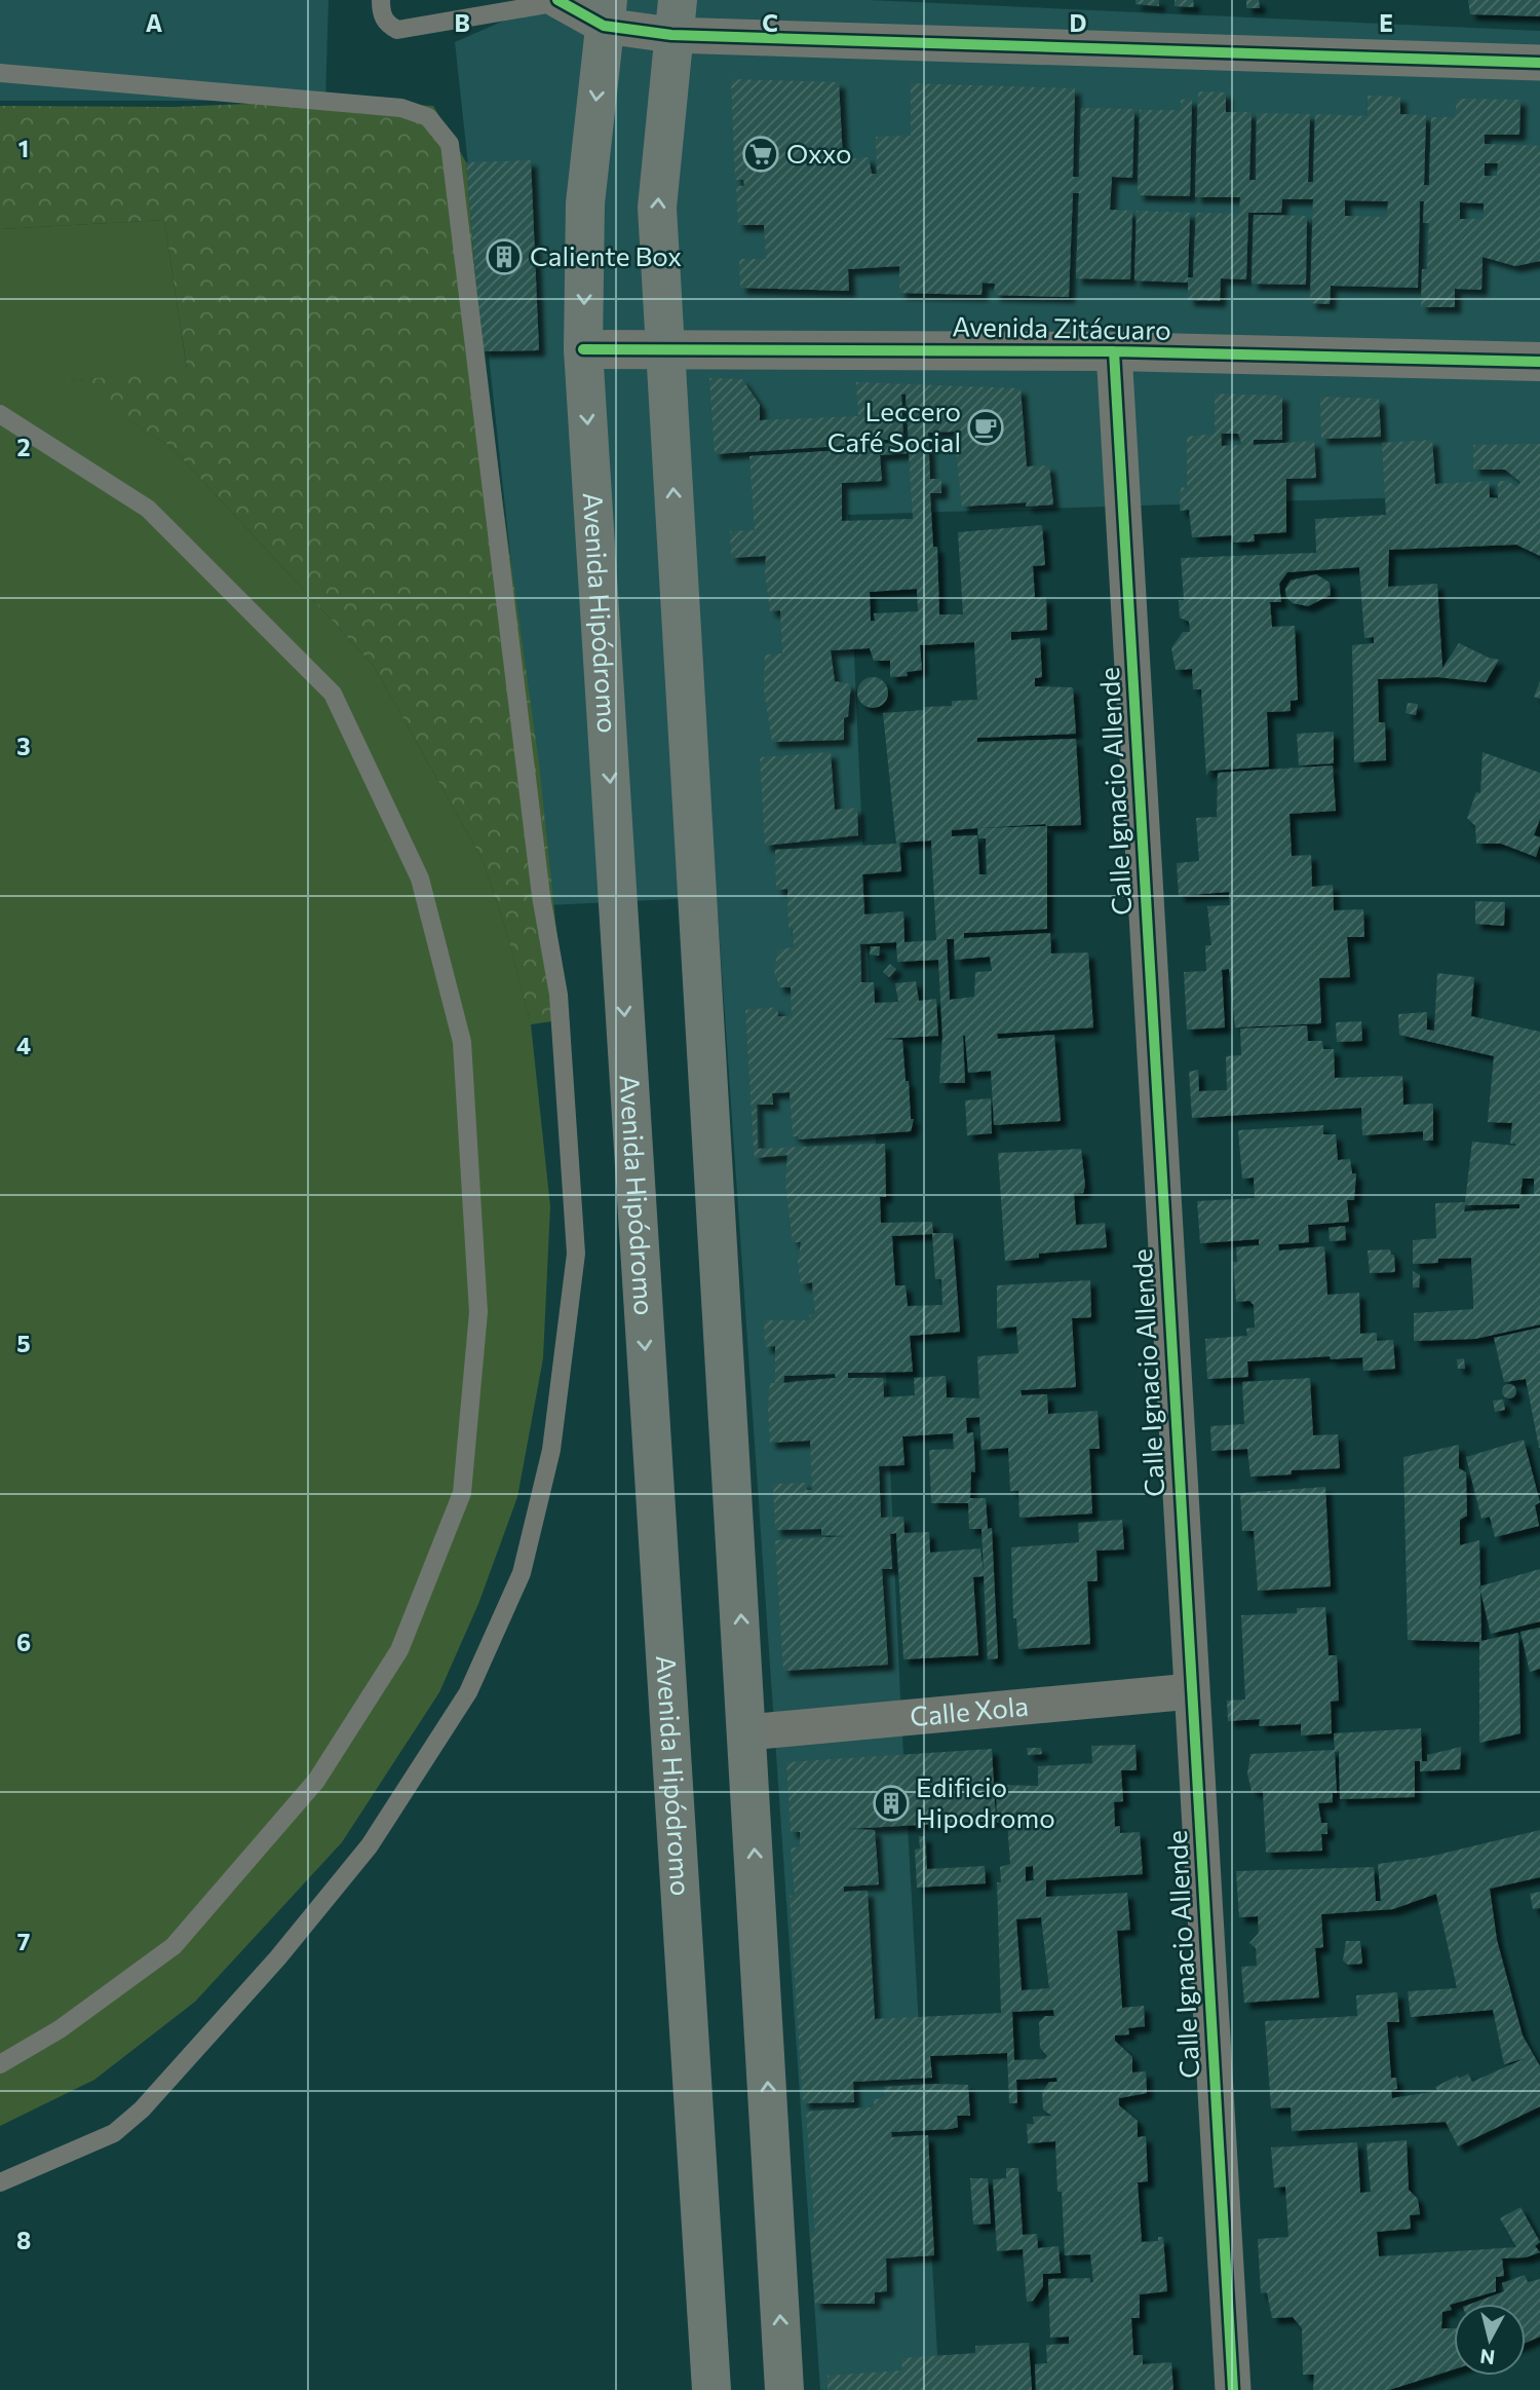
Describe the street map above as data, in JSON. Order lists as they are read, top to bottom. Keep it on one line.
{"streets":{"main road":["Avenida Hipódromo"],"street":["Avenida Zitácuaro","Calle Ignacio Allende","Calle Xola"]},"crossings":[["Avenida Zitácuaro","Avenida Hipódromo"],["Avenida Zitácuaro","Calle Ignacio Allende"],["Calle Ignacio Allende","Calle Xola"]],"places":{"supermarket":["Oxxo"],"building":["Caliente Box","Edificio Hipodromo"],"cafe":["Leccero Café Social"]},"north":"bottom","grid":{"columns":["A","B","C","D","E"],"rows":["1","2","3","4","5","6","7","8"]}}
